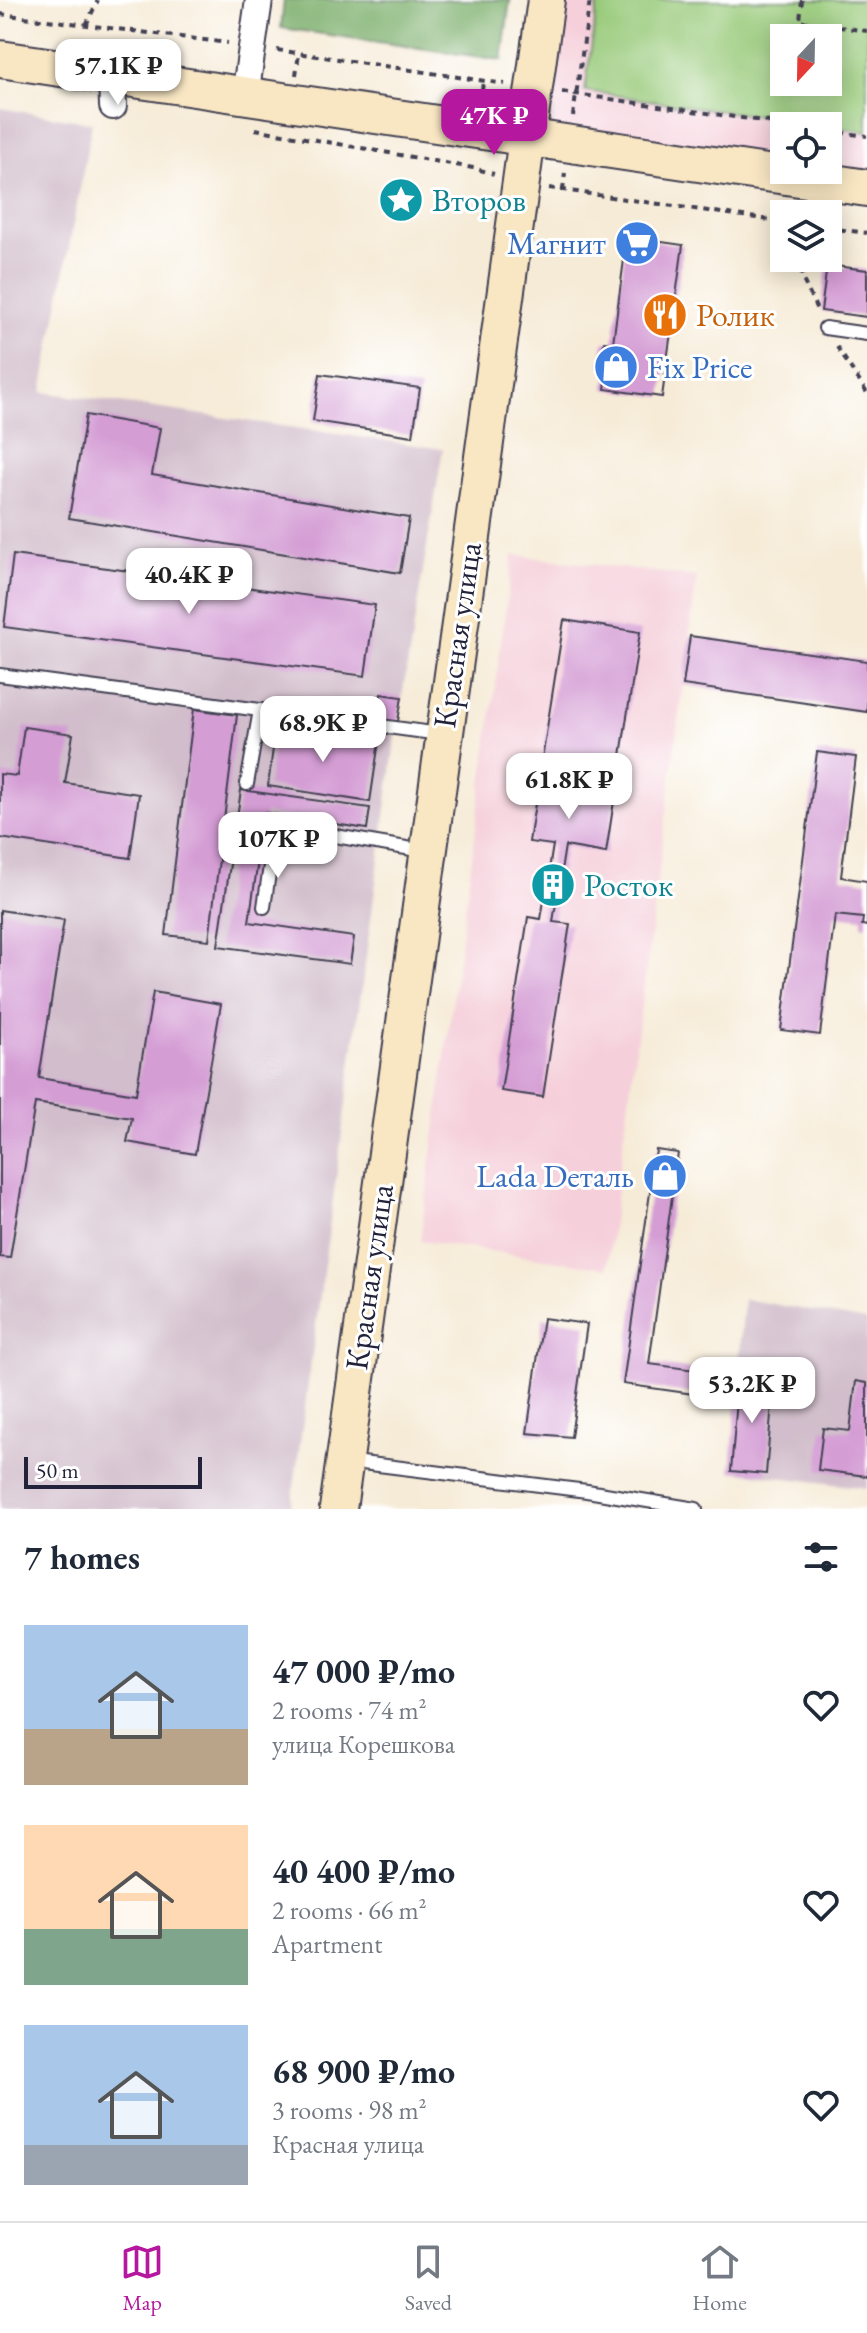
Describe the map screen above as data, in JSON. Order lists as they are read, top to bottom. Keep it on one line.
{"streets":{"main road":["Красная улица"]},"places":{"place":["Второв"],"supermarket":["Магнит"],"restaurant":["Ролик"],"shop":["Fix Price","Lada Dеталь"],"building":["Росток"]},"scale_bar":"50 m","north":"bottom","page":{"price":["57.1K ₽","47K ₽","40.4K ₽","68.9K ₽","61.8K ₽","107K ₽","53.2K ₽"],"scale":"50 m","heading":"7 homes","list":[{"name":"47 000 ₽/mo","note":"2 rooms · 74 m² · улица Корешкова"},{"name":"40 400 ₽/mo","note":"2 rooms · 66 m² · Apartment"},{"name":"68 900 ₽/mo","note":"3 rooms · 98 m² · Красная улица"}],"tabs":["Map","Saved","Home"]}}
